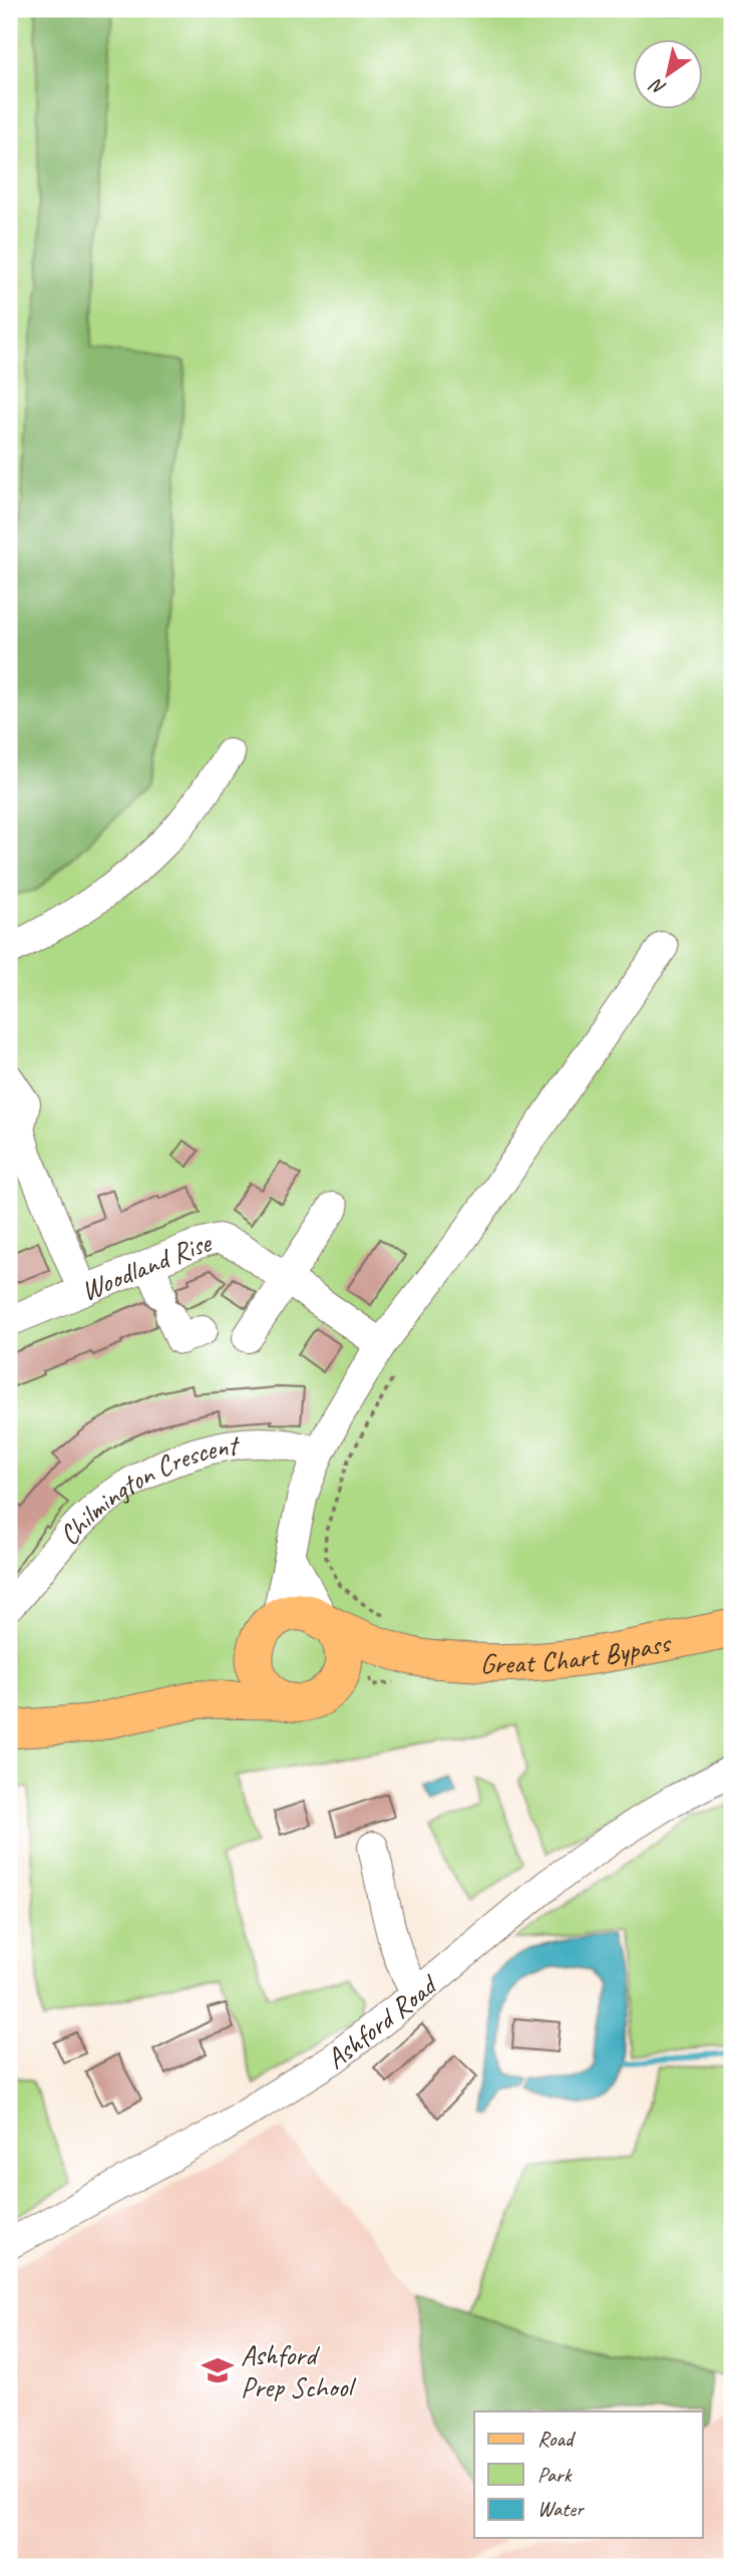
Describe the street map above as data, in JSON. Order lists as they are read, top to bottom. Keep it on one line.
{"streets":{"main road":["Great Chart Bypass"],"street":["Woodland Rise","Chilmington Crescent","Ashford Road"]},"places":{"school or university":["Ashford Prep School"]},"legend":["Road","Park","Water"],"north":"bottom left"}
